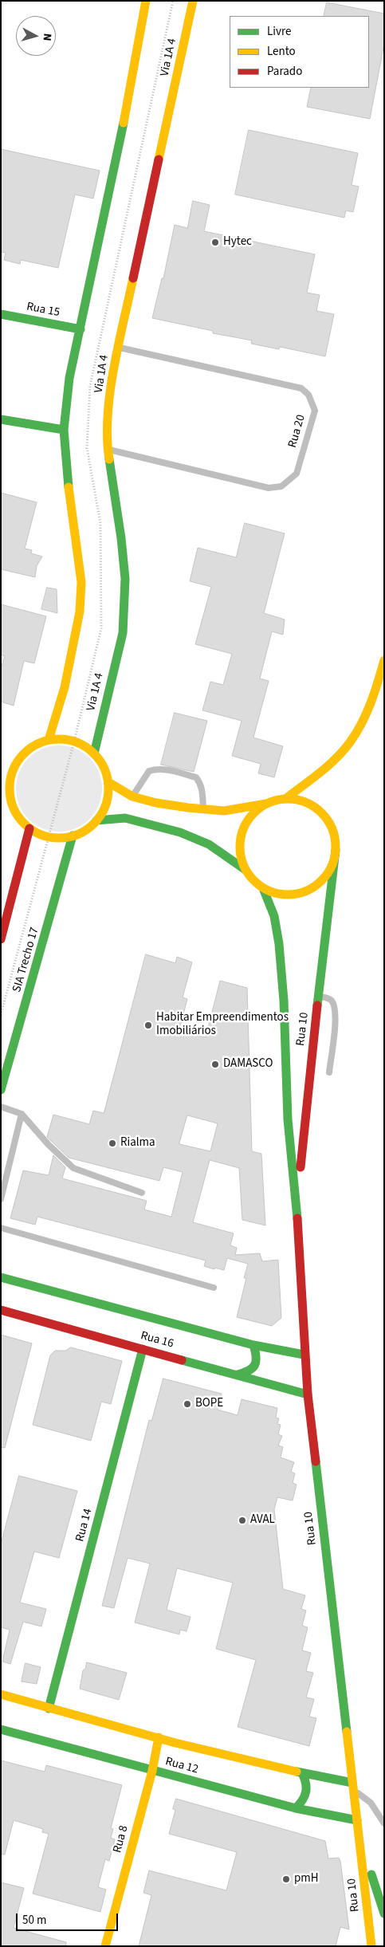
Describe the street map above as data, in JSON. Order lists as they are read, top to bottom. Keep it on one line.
{"streets":{"main road":["Via 1A 4","Rua 15","SIA Trecho 17","Rua 10","Rua 16","Rua 14","Rua 12","Rua 8"],"lane":["Rua 20"]},"crossings":[["Via 1A 4","Rua 20"],["Rua 10","Rua 16"],["Rua 10","Rua 12"],["Rua 16","Rua 14"],["Rua 14","Rua 12"],["Rua 12","Rua 8"]],"places":["Hytec","Habitar Empreendimentos Imobiliários","DAMASCO","Rialma","BOPE","AVAL","pmH"],"legend":["Livre","Lento","Parado"],"scale_bar":"50 m","north":"right"}
